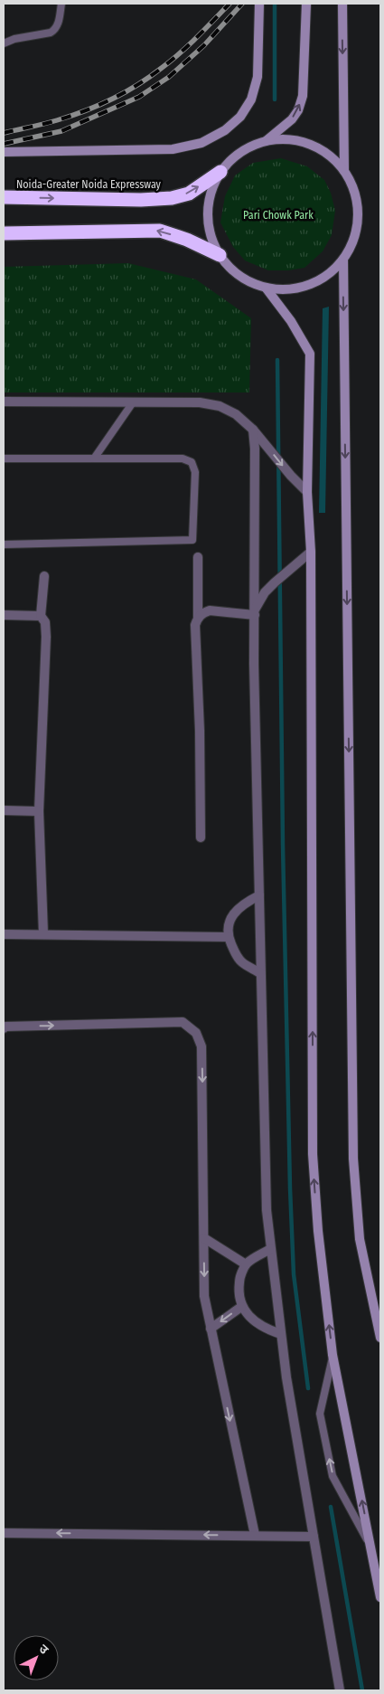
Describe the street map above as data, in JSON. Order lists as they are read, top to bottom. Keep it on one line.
{"streets":{"highway":["Noida-Greater Noida Expressway"]},"parks":["Pari Chowk Park"],"north":"top right"}
